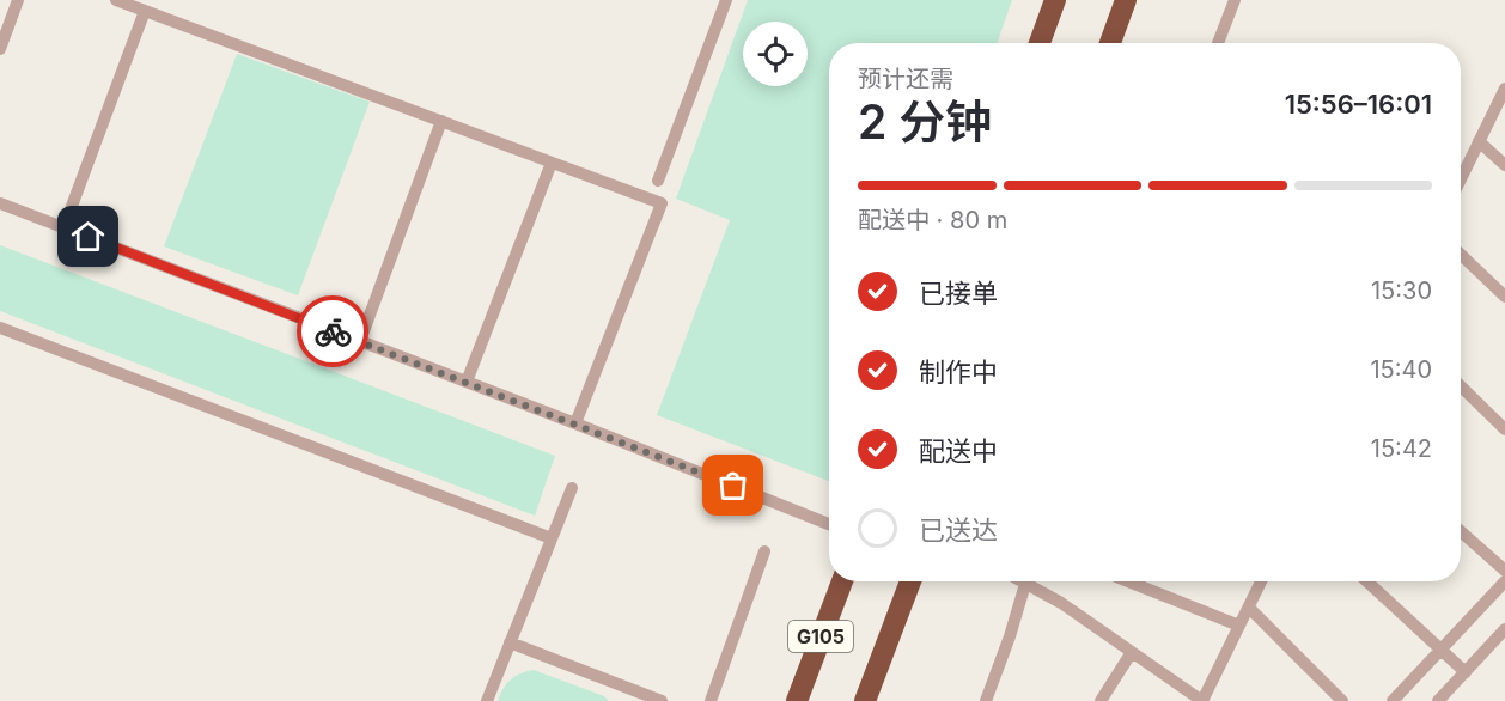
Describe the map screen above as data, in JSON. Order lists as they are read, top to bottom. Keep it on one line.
{"streets":{"highway":["G105"]},"page":{"heading":["2 分钟","预计还需","15:56–16:01"],"bar":"配送中 · 80 m","list":[["已接单","15:30"],["制作中","15:40"],["配送中","15:42"],"已送达"]}}
